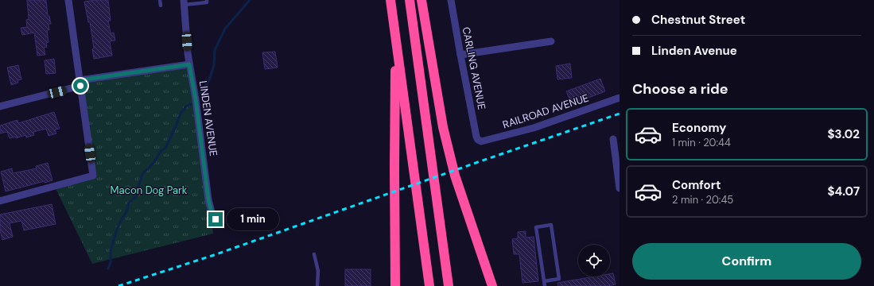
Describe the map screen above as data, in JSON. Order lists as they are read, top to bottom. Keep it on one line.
{"streets":{"street":["CARLING AVENUE","RAILROAD AVENUE","LINDEN AVENUE"]},"crossings":[["CARLING AVENUE","RAILROAD AVENUE"]],"parks":["Macon Dog Park"],"page":{"banner":["Chestnut Street","Linden Avenue"],"heading":"Choose a ride","list":[{"name":"Economy","note":"1 min · 20:44","value":"$3.02"},{"name":"Comfort","note":"2 min · 20:45","value":"$4.07"}],"bubble":"1 min","buttons":"Confirm"}}
